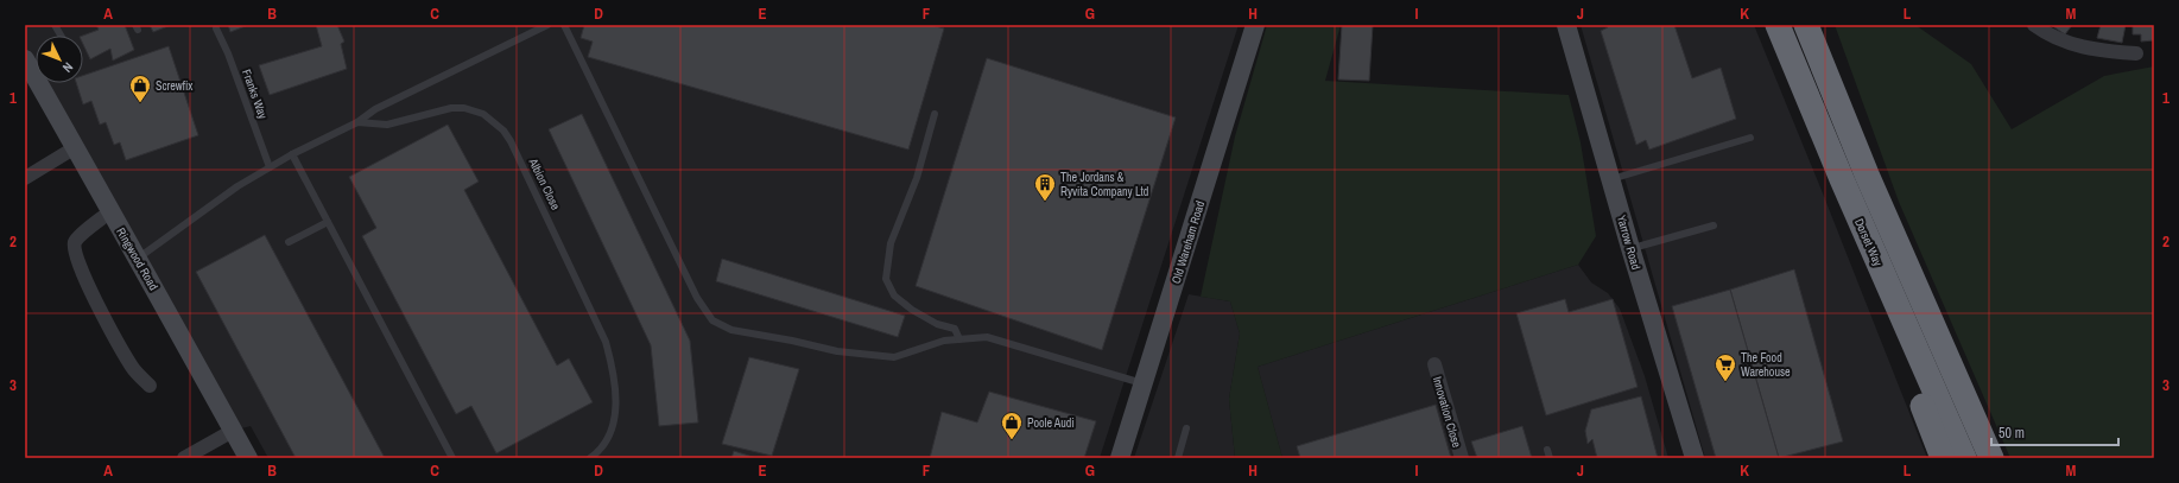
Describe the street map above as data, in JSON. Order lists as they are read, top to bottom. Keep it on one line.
{"streets":{"highway":["Dorset Way"],"street":["Old Wareham Road","Yarrow Road","Ringwood Road","Innovation Close"],"lane":["Franks Way","Albion Close"]},"places":{"shop":["Screwfix","Poole Audi"],"building":["The Jordans & Ryvita Company Ltd"],"supermarket":["The Food Warehouse"]},"scale_bar":"50 m","north":"bottom right","grid":{"columns":["A","B","C","D","E","F","G","H","I","J","K","L","M"],"rows":["1","2","3"]}}
